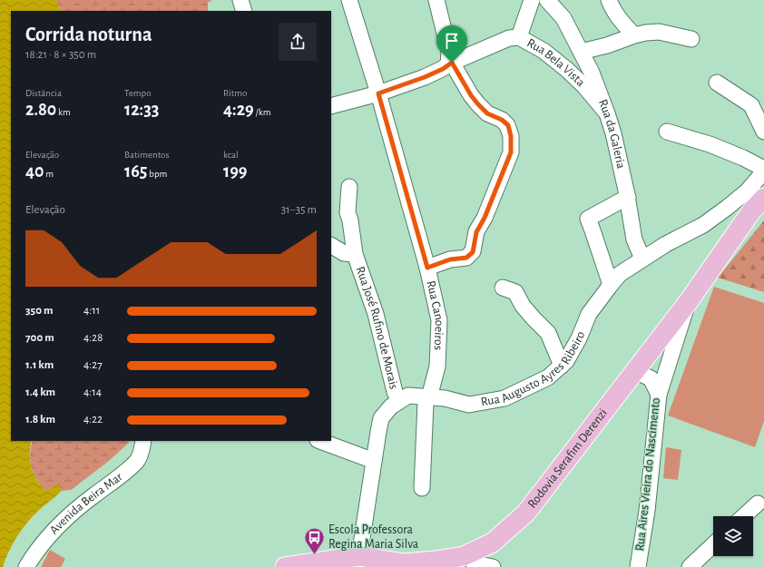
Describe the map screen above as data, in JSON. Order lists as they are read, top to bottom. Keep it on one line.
{"streets":{"main road":["Rodovia Serafim Derenzi"],"street":["Rua Bela Vista","Rua da Galeria","Rua Canoeiros","Rua José Rufino de Morais","Rua Augusto Ayres Ribeiro","Rua Aires Vieira do Nascimento","Avenida Beira Mar"]},"crossings":[["Rua Bela Vista","Rua da Galeria"],["Rua Bela Vista","Rua Canoeiros"],["Rua da Galeria","Rua Augusto Ayres Ribeiro"],["Rua Canoeiros","Rua Augusto Ayres Ribeiro"],["Rua José Rufino de Morais","Rua Augusto Ayres Ribeiro"],["Rua Augusto Ayres Ribeiro","Rodovia Serafim Derenzi"],["Rodovia Serafim Derenzi","Rua Aires Vieira do Nascimento"]],"places":{"bus stop":["Escola Professora Regina Maria Silva"]},"page":{"heading":["Corrida noturna","18:21 · 8 × 350 m"],"stats":[["Distância","2.80 km"],["Tempo","12:33"],["Ritmo","4:29 /km"],["Elevação","40 m"],["Batimentos","165 bpm"],["kcal","199"]],"chart":["Elevação","31–35 m"],"list":[{"name":"350 m","note":"4:11"},{"name":"700 m","note":"4:28"},{"name":"1.1 km","note":"4:27"},{"name":"1.4 km","note":"4:14"},{"name":"1.8 km","note":"4:22"}]}}
